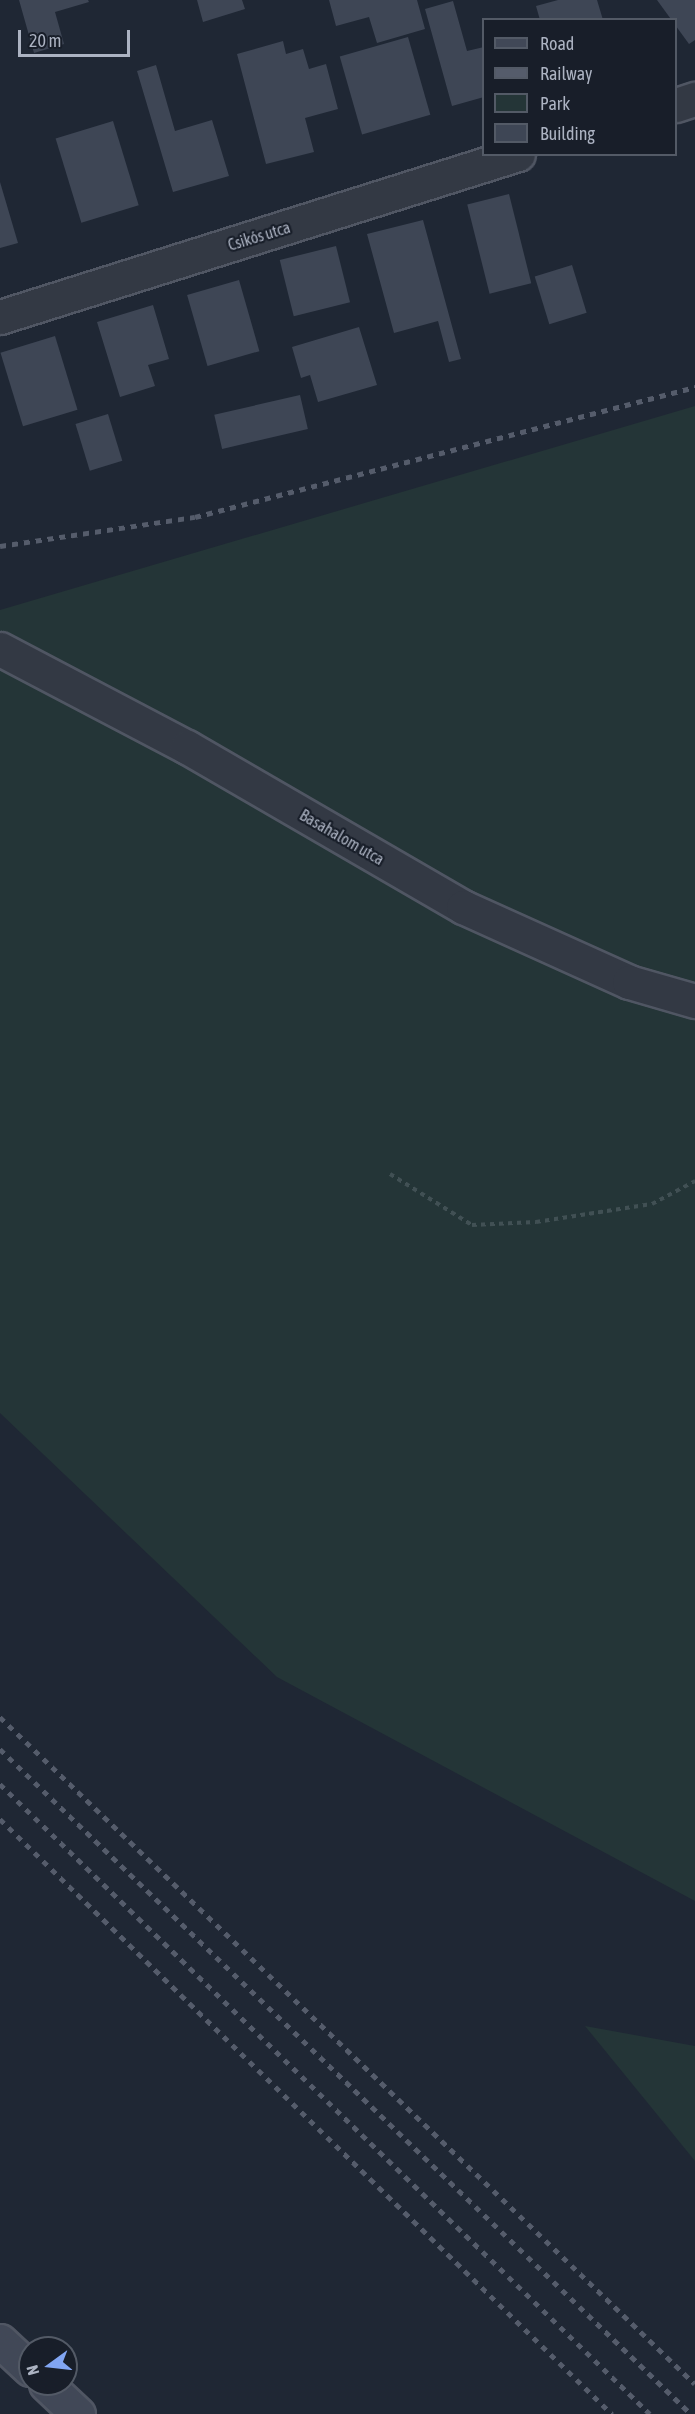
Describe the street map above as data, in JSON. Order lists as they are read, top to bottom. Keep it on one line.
{"streets":{"street":["Csikós utca","Basahalom utca"]},"legend":["Road","Railway","Park","Building"],"scale_bar":"20 m","north":"left"}
